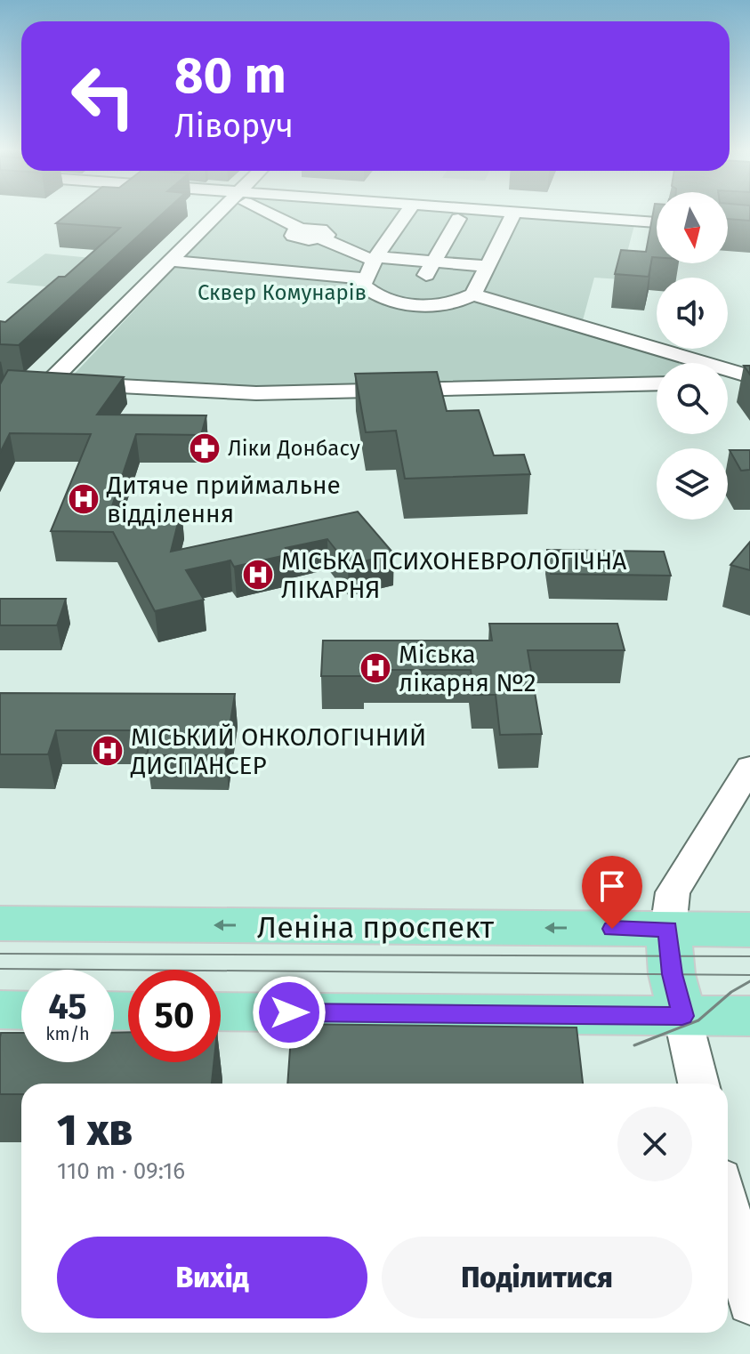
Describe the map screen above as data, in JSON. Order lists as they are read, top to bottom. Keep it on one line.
{"streets":{"main road":["Леніна проспект"]},"parks":["Сквер Комунарів"],"places":{"pharmacy":["Ліки Донбасу"],"hospital":["Дитяче приймальне відділення","МІСЬКА ПСИХОНЕВРОЛОГІЧНА ЛІКАРНЯ","Міська лікарня №2","МІСЬКИЙ ОНКОЛОГІЧНИЙ ДИСПАНСЕР"]},"north":"bottom","page":{"turn":["80 m","Ліворуч"],"speed":"45 km/h","limit":"50","heading":["1 хв","110 m · 09:16"],"buttons":["Вихід","Поділитися"]}}
